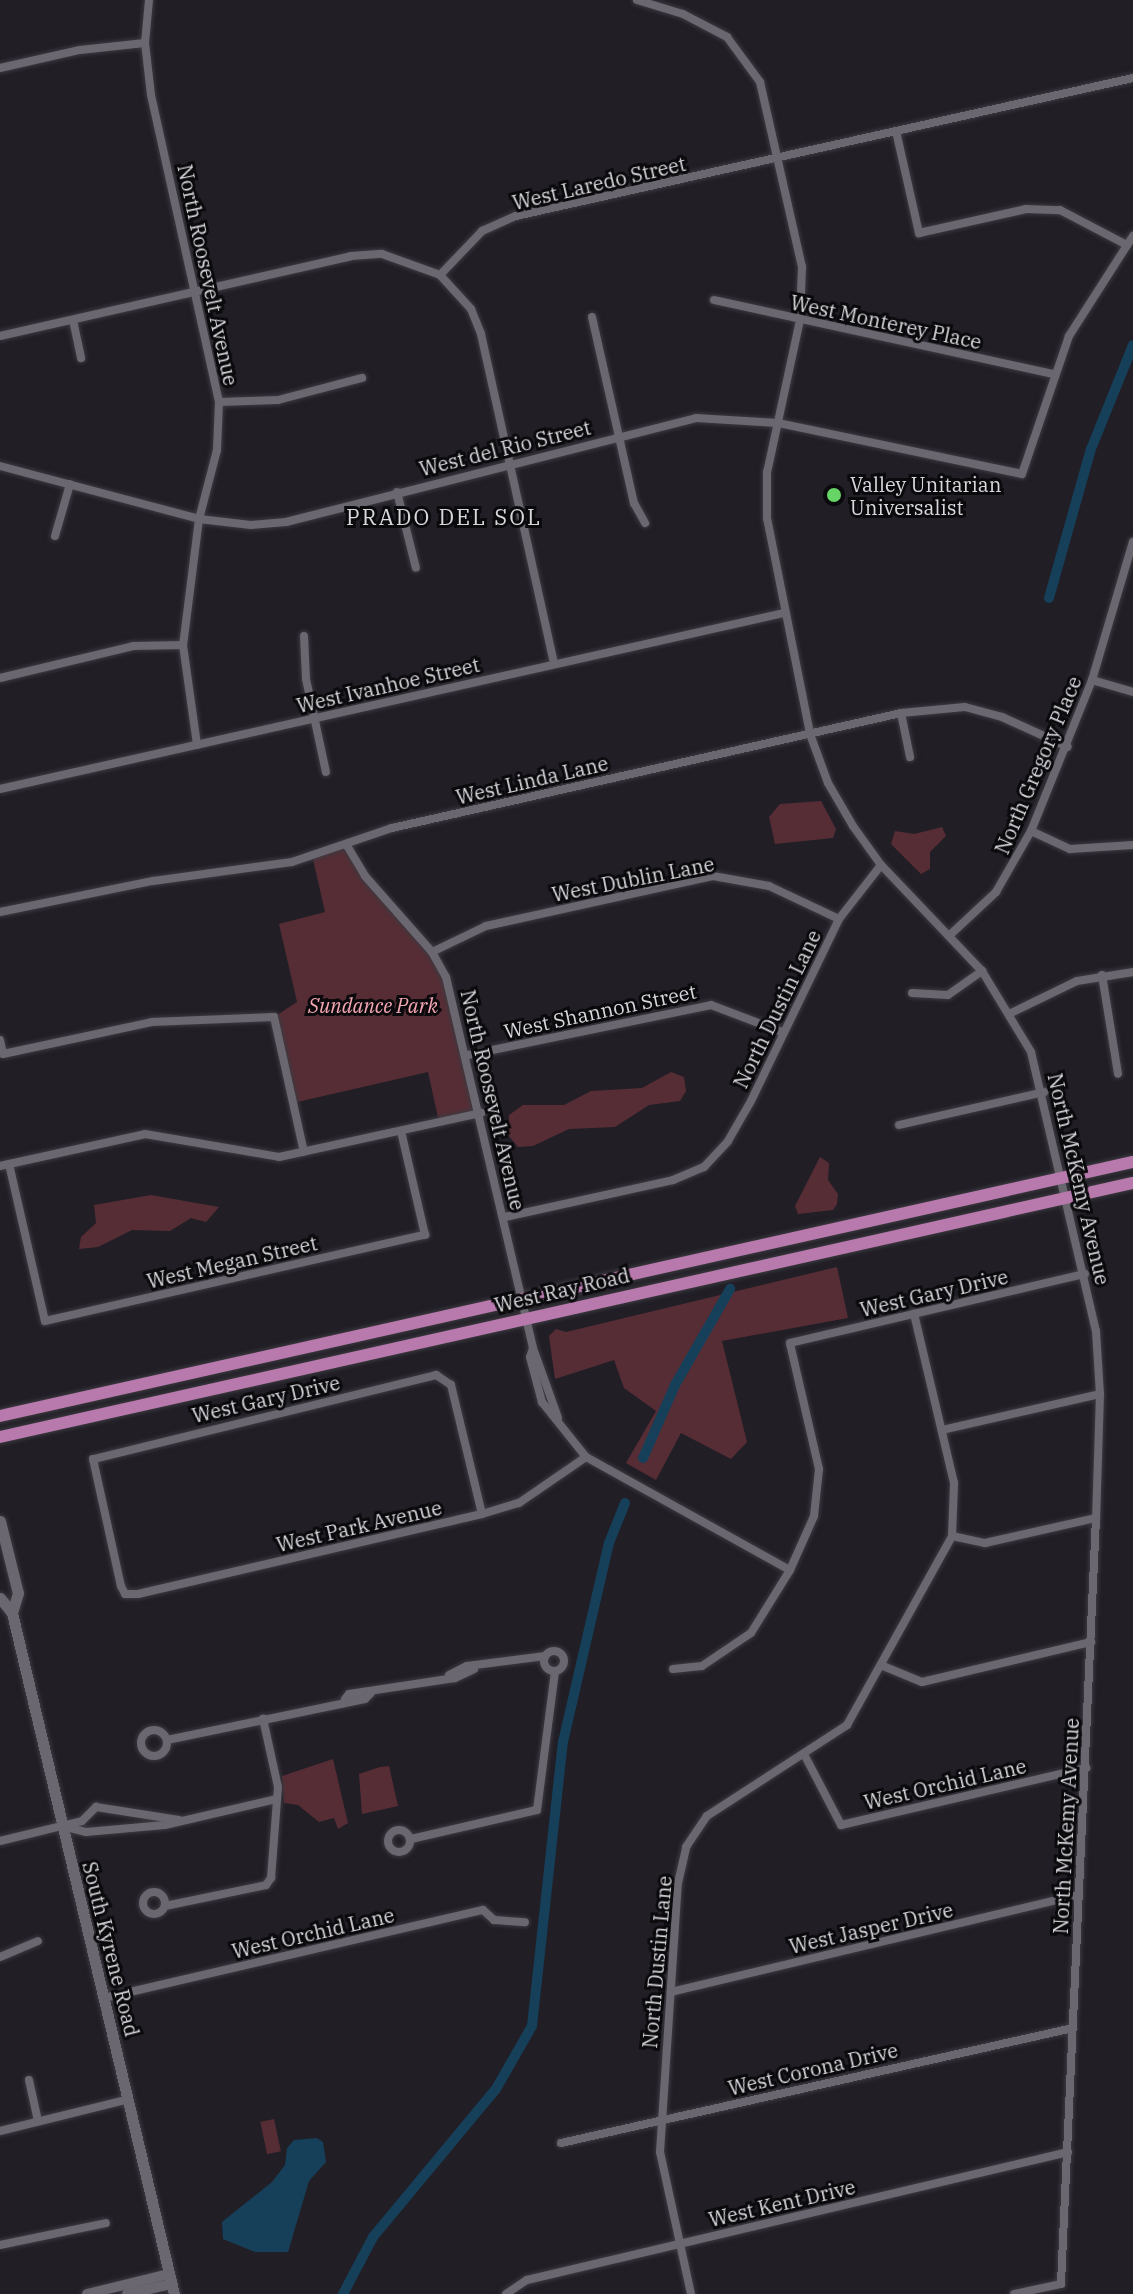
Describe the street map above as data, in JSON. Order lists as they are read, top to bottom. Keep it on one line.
{"streets":{"main road":["West Ray Road","South Kyrene Road"],"street":["West Laredo Street","North Roosevelt Avenue","West Monterey Place","West del Rio Street","West Ivanhoe Street","North Gregory Place","West Linda Lane","West Dublin Lane","North Dustin Lane","West Shannon Street","North McKemy Avenue","West Megan Street","West Gary Drive","West Park Avenue","West Orchid Lane","West Jasper Drive","West Corona Drive","West Kent Drive"]},"crossings":[["West Laredo Street","North McKemy Avenue"],["North Roosevelt Avenue","West del Rio Street"],["North Roosevelt Avenue","West Ivanhoe Street"],["North Roosevelt Avenue","West Linda Lane"],["North Roosevelt Avenue","West Dublin Lane"],["North Roosevelt Avenue","North Dustin Lane"],["North Roosevelt Avenue","West Shannon Street"],["North Roosevelt Avenue","West Ray Road"],["North Roosevelt Avenue","West Gary Drive"],["North Roosevelt Avenue","West Park Avenue"],["West Monterey Place","West del Rio Street"],["West Monterey Place","North McKemy Avenue"],["West del Rio Street","North McKemy Avenue"],["West Ivanhoe Street","North McKemy Avenue"],["North Gregory Place","West Linda Lane"],["North Gregory Place","North McKemy Avenue"],["West Linda Lane","North McKemy Avenue"],["West Dublin Lane","North Dustin Lane"],["North Dustin Lane","West Shannon Street"],["North Dustin Lane","North McKemy Avenue"],["North Dustin Lane","West Gary Drive"],["North Dustin Lane","West Orchid Lane"],["North Dustin Lane","West Jasper Drive"],["North Dustin Lane","West Corona Drive"],["North Dustin Lane","West Kent Drive"],["North McKemy Avenue","West Ray Road"],["North McKemy Avenue","West Gary Drive"],["North McKemy Avenue","West Orchid Lane"],["North McKemy Avenue","West Jasper Drive"],["North McKemy Avenue","West Corona Drive"],["North McKemy Avenue","West Kent Drive"],["West Gary Drive","West Park Avenue"],["West Orchid Lane","South Kyrene Road"]],"districts":["PRADO DEL SOL"],"parks":["Sundance Park"],"places":["Valley Unitarian Universalist"]}
